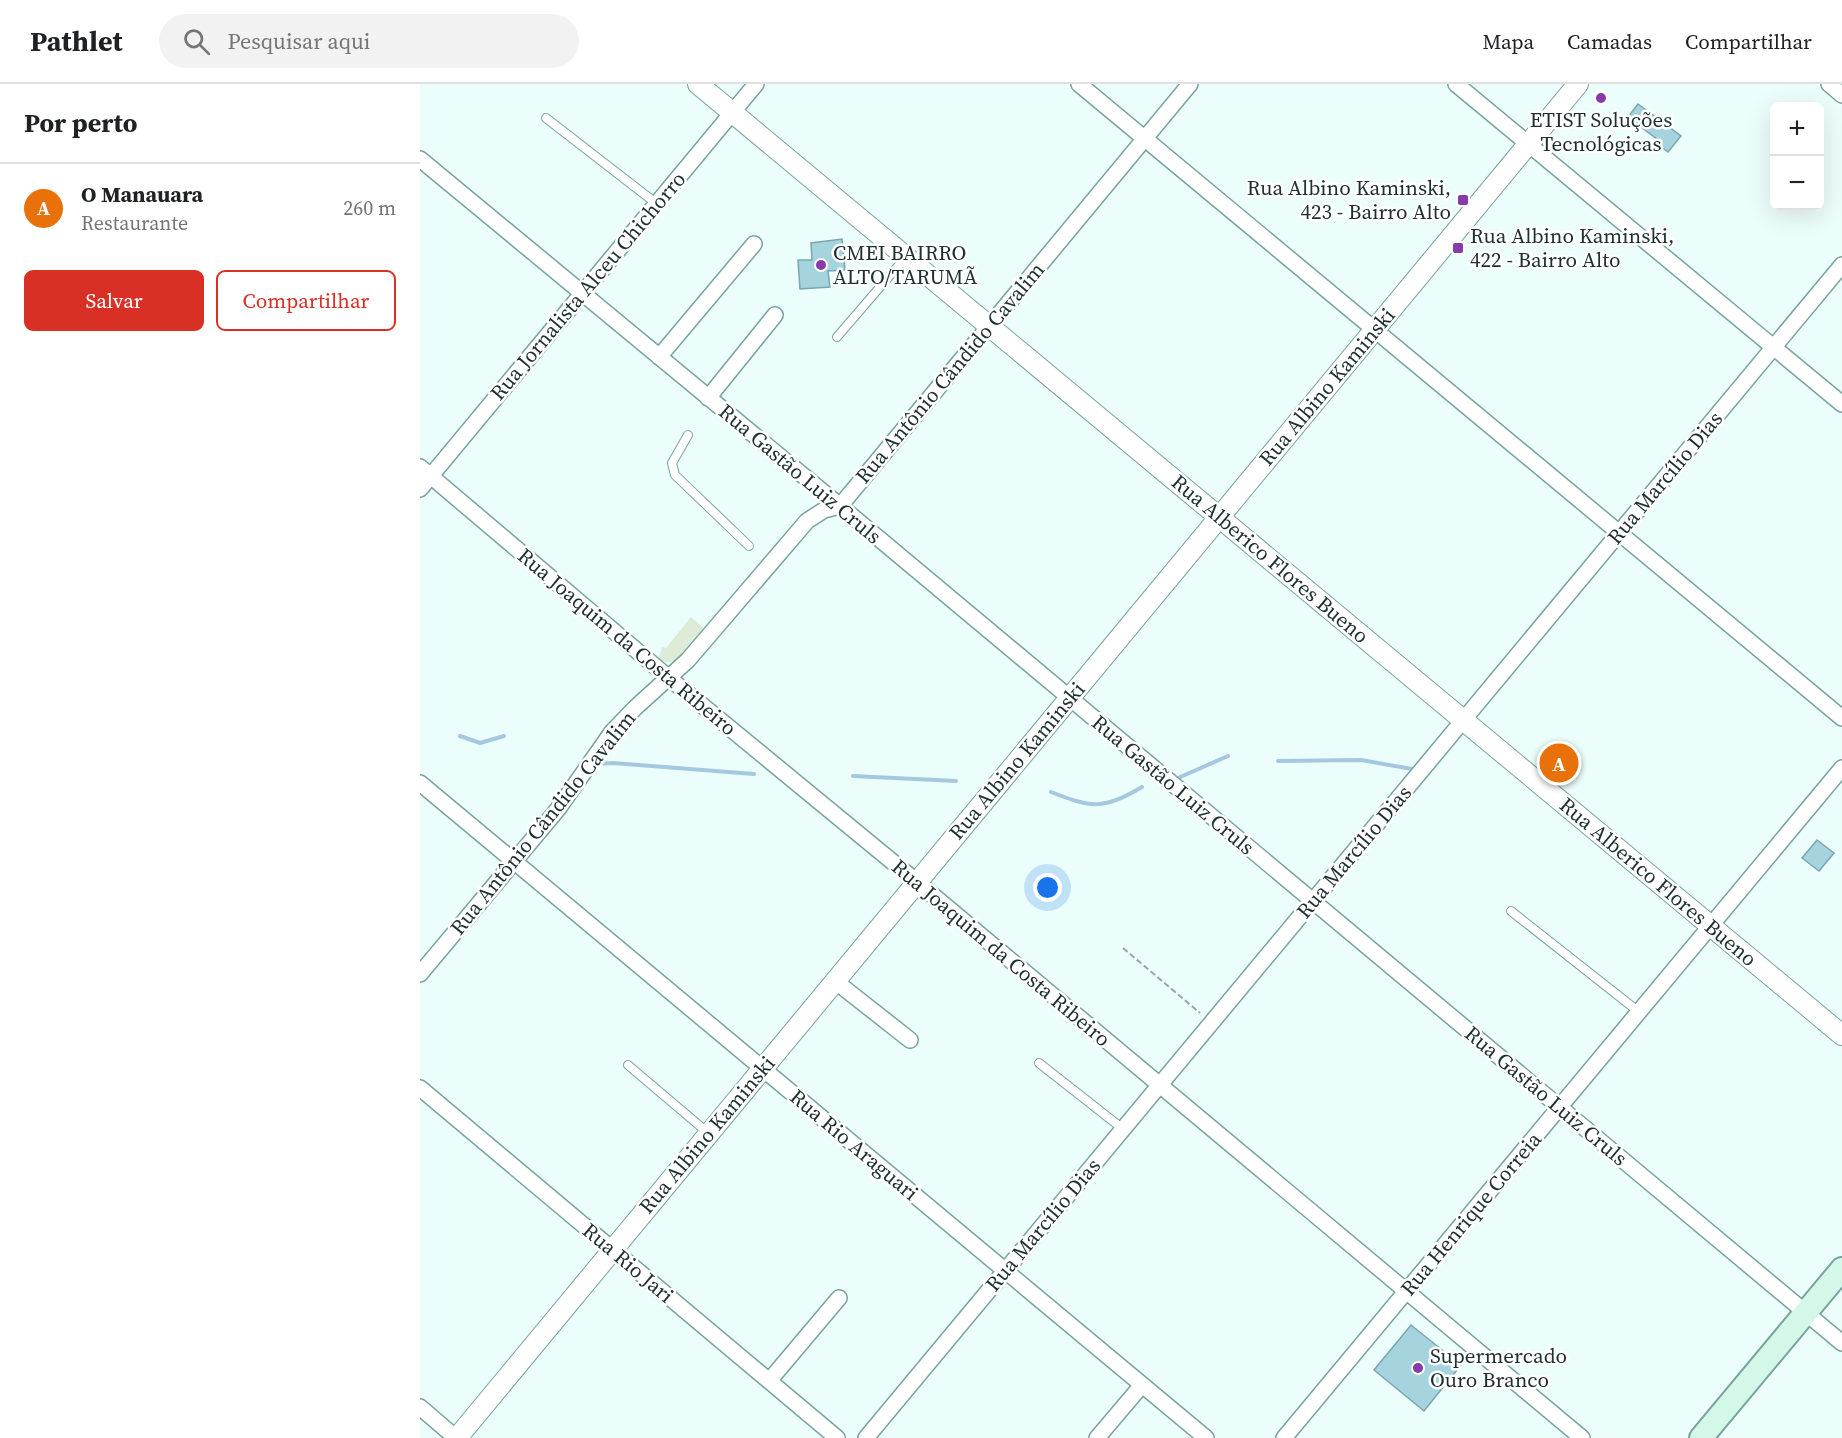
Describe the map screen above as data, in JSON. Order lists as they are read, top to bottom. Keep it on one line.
{"streets":{"street":["Rua Jornalista Alceu Chichorro","Rua Antônio Cândido Cavalim","Rua Albino Kaminski","Rua Gastão Luiz Cruls","Rua Marcílio Dias","Rua Alberico Flores Bueno","Rua Joaquim da Costa Ribeiro","Rua Rio Araguari","Rua Henrique Correia","Rua Rio Jari"]},"crossings":[["Rua Jornalista Alceu Chichorro","Rua Gastão Luiz Cruls"],["Rua Jornalista Alceu Chichorro","Rua Alberico Flores Bueno"],["Rua Jornalista Alceu Chichorro","Rua Joaquim da Costa Ribeiro"],["Rua Antônio Cândido Cavalim","Rua Gastão Luiz Cruls"],["Rua Antônio Cândido Cavalim","Rua Alberico Flores Bueno"],["Rua Antônio Cândido Cavalim","Rua Joaquim da Costa Ribeiro"],["Rua Antônio Cândido Cavalim","Rua Rio Araguari"],["Rua Albino Kaminski","Rua Gastão Luiz Cruls"],["Rua Albino Kaminski","Rua Alberico Flores Bueno"],["Rua Albino Kaminski","Rua Joaquim da Costa Ribeiro"],["Rua Albino Kaminski","Rua Rio Araguari"],["Rua Albino Kaminski","Rua Rio Jari"],["Rua Gastão Luiz Cruls","Rua Marcílio Dias"],["Rua Gastão Luiz Cruls","Rua Henrique Correia"],["Rua Marcílio Dias","Rua Alberico Flores Bueno"],["Rua Marcílio Dias","Rua Joaquim da Costa Ribeiro"],["Rua Marcílio Dias","Rua Rio Araguari"],["Rua Alberico Flores Bueno","Rua Henrique Correia"],["Rua Joaquim da Costa Ribeiro","Rua Henrique Correia"]],"places":{"other":["ETIST Soluções Tecnológicas","CMEI BAIRRO ALTO/TARUMÃ","Supermercado Ouro Branco"],"transit":["Rua Albino Kaminski, 423 - Bairro Alto","Rua Albino Kaminski, 422 - Bairro Alto"]},"page":{"header":"Pathlet","search":"Pesquisar aqui","nav":["Mapa","Camadas","Compartilhar"],"heading":"Por perto","map_buttons":["+","−"],"list":[{"mark":"A","name":"O Manauara","note":"Restaurante","value":"260 m"}],"buttons":["Salvar","Compartilhar"],"pins":"A"}}
